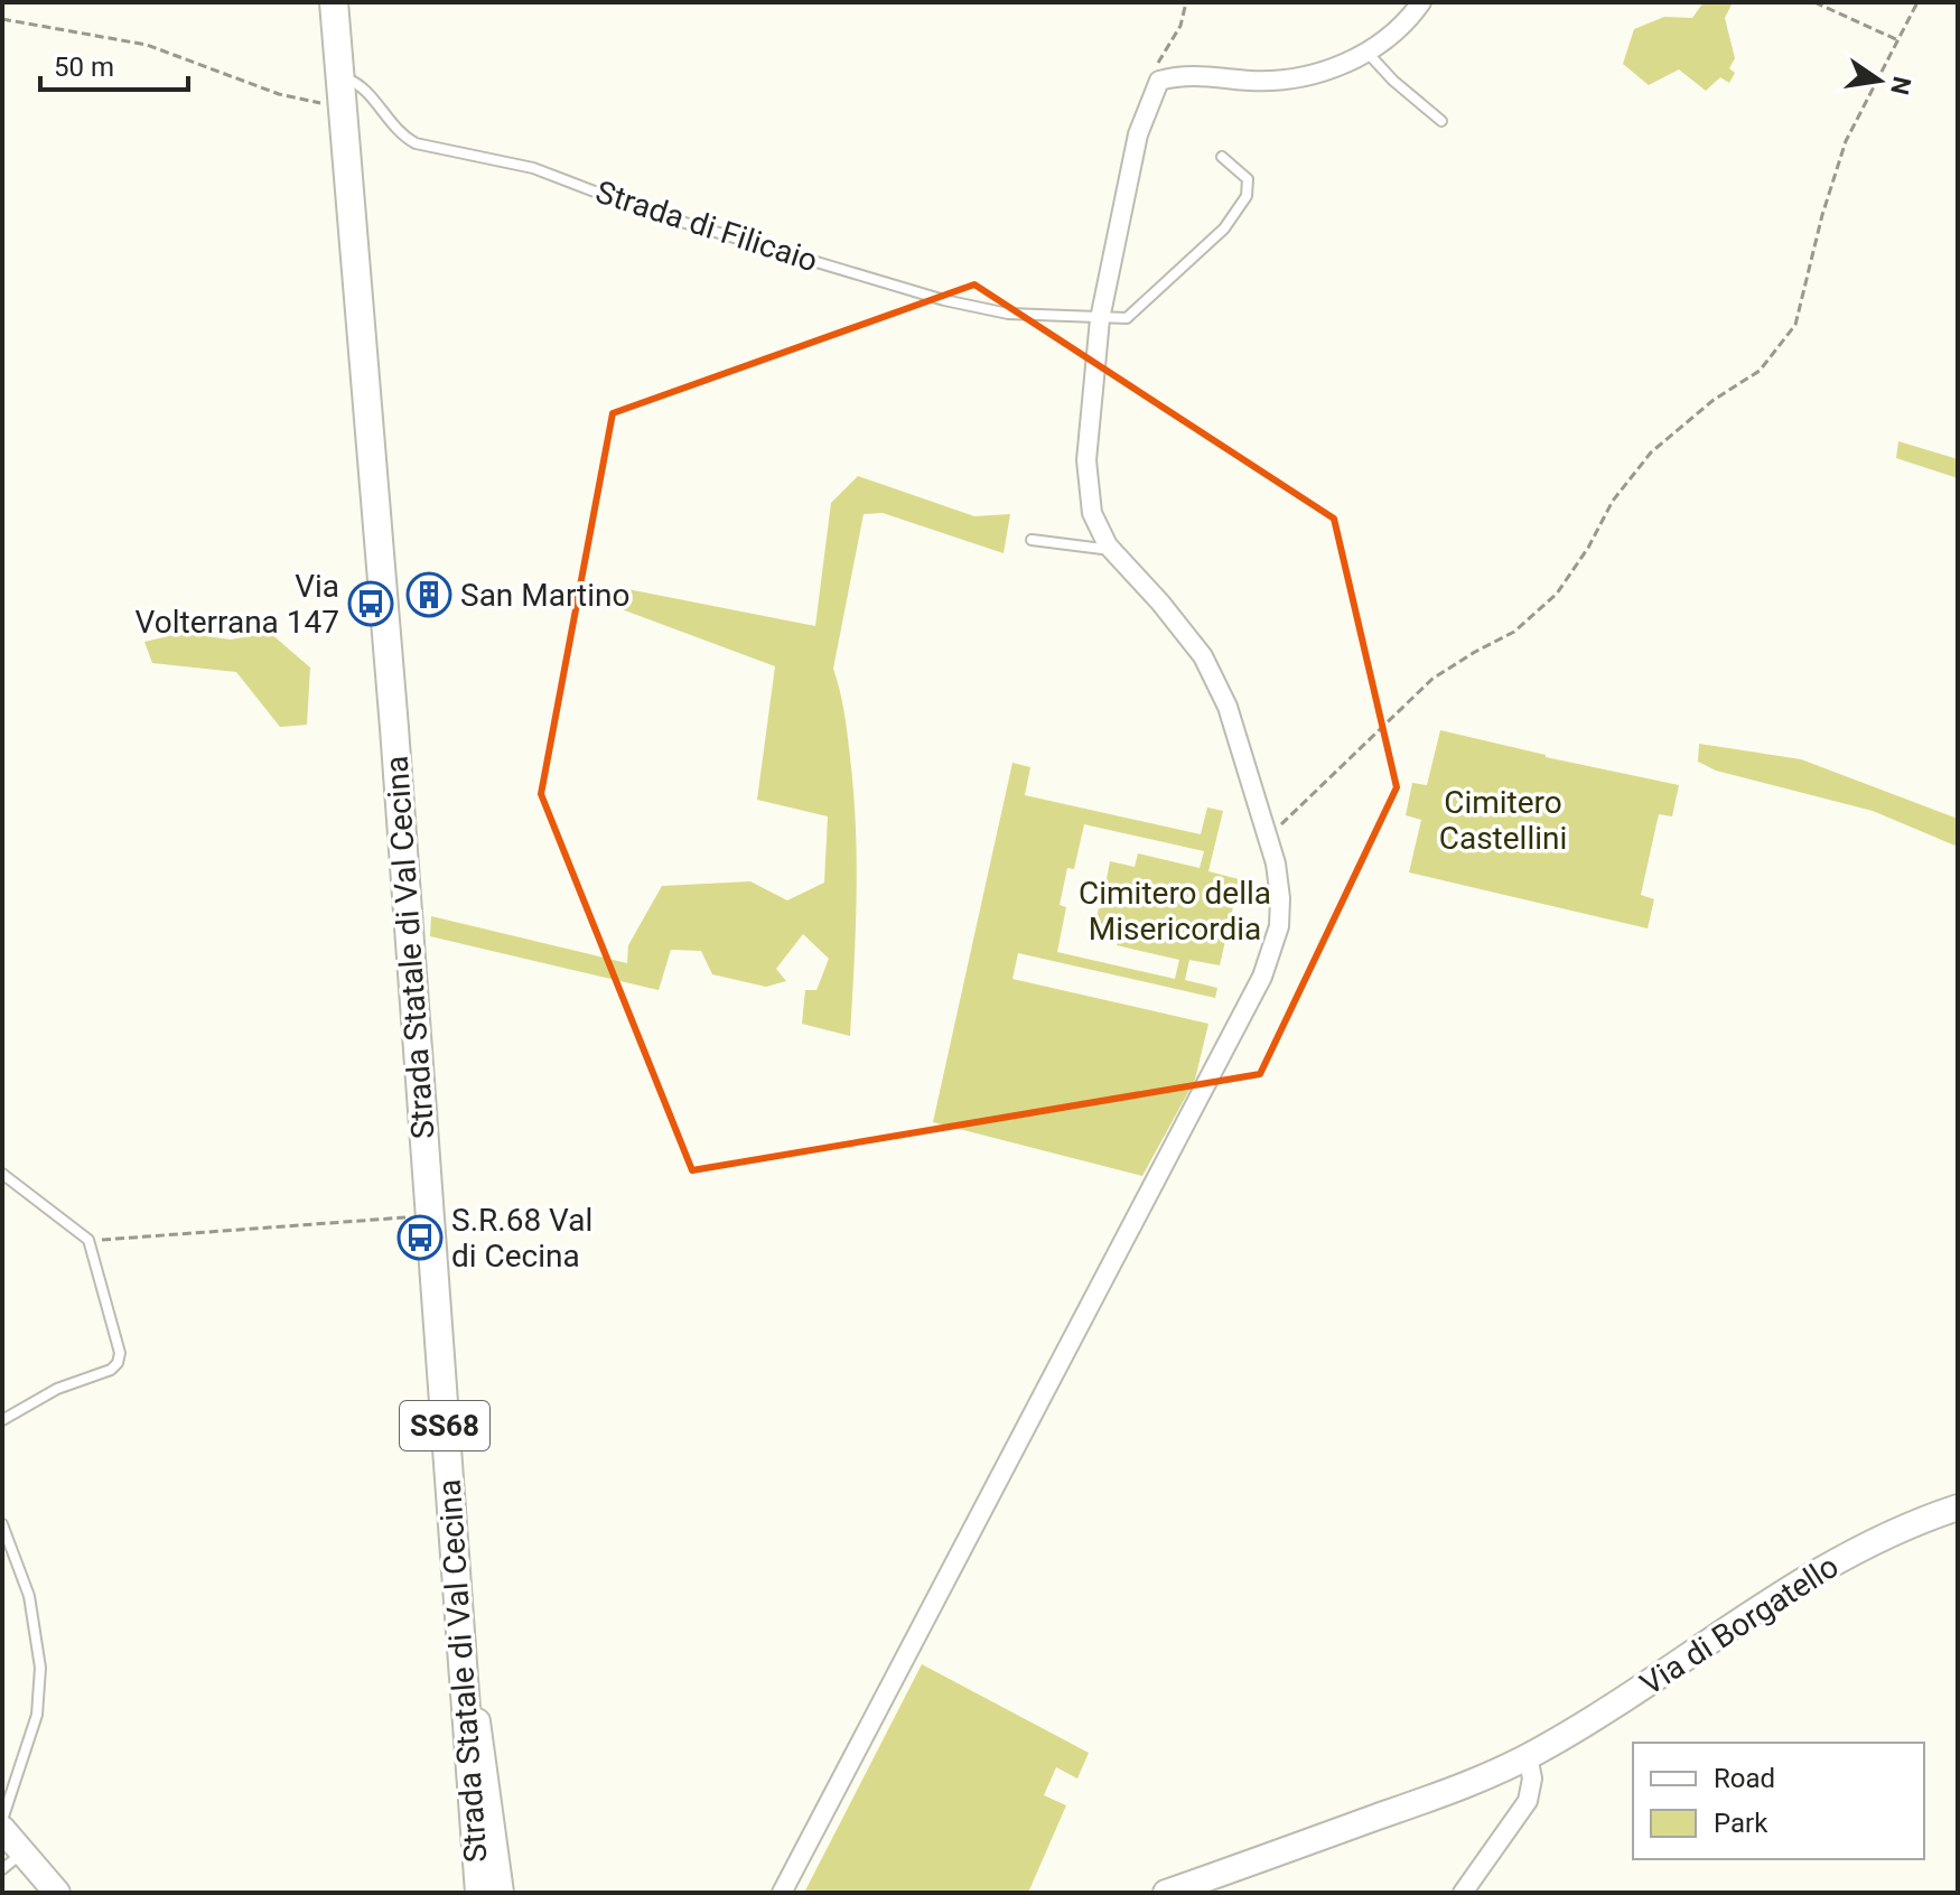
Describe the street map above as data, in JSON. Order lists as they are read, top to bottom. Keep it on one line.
{"streets":{"main road":["Strada Statale di Val Cecina","SS68","Via di Borgatello"],"lane":["Strada di Filicaio"]},"crossings":[["Strada di Filicaio","Strada Statale di Val Cecina"]],"parks":["Cimitero Castellini","Cimitero della Misericordia"],"places":{"building":["San Martino"],"bus stop":["Via Volterrana 147","S.R.68 Val di Cecina"]},"legend":["Road","Park"],"scale_bar":"50 m","north":"right"}
